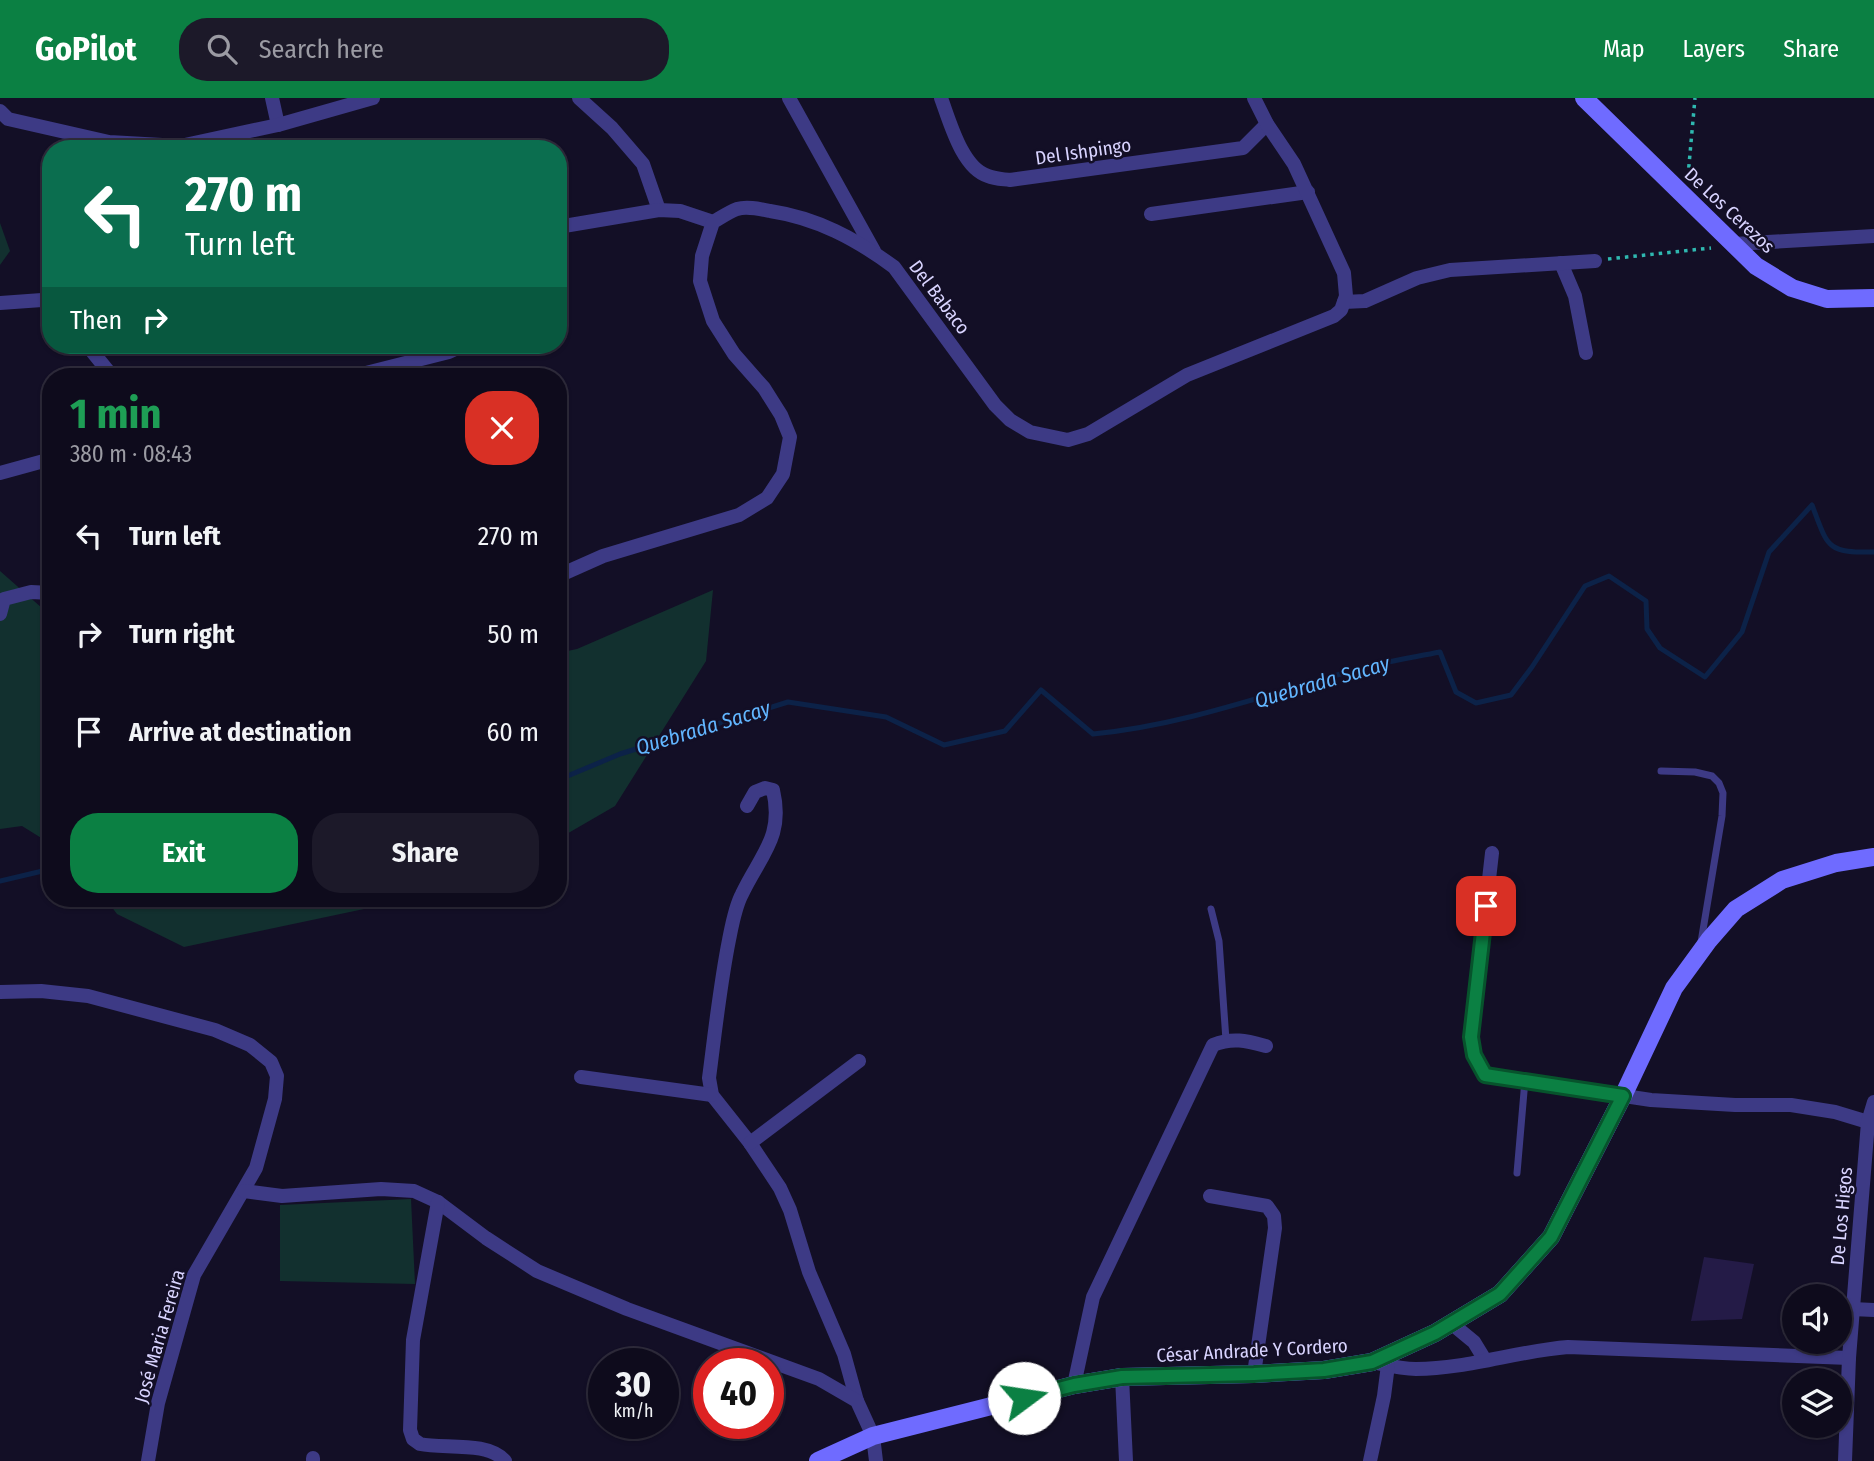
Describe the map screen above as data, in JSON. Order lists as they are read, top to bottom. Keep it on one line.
{"streets":{"street":["Del Ishpingo","De Los Cerezos","Del Babaco","De Los Higos","José Maria Fereira","César Andrade Y Cordero"]},"water":["Quebrada Sacay"],"page":{"header":"GoPilot","search":"Search here","nav":["Map","Layers","Share"],"turn":["270 m","Turn left"],"then":"Then","heading":["1 min","380 m · 08:43"],"list":[{"name":"Turn left","value":"270 m"},{"name":"Turn right","value":"50 m"},{"name":"Arrive at destination","value":"60 m"}],"buttons":["Exit","Share"],"speed":"30 km/h","limit":"40"}}
